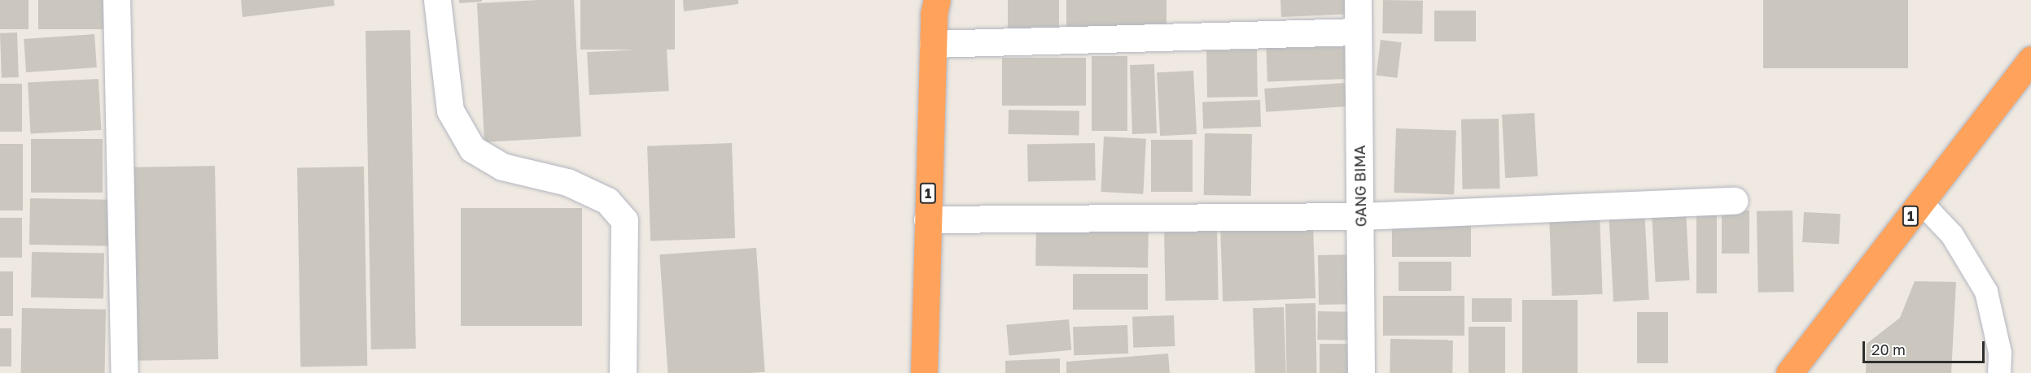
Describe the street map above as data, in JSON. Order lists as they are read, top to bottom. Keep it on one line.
{"streets":{"highway":["1"],"street":["GANG BIMA"]},"scale_bar":"20 m"}
